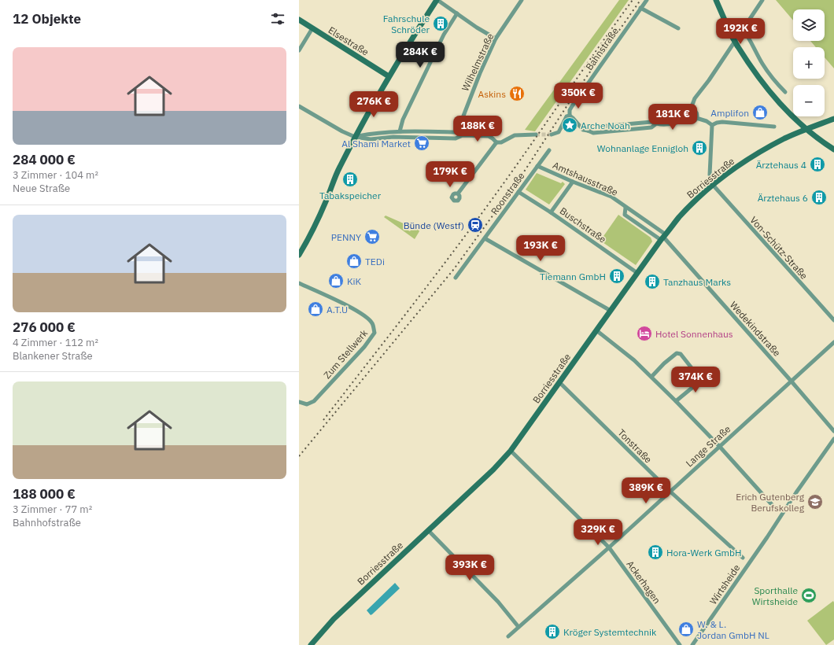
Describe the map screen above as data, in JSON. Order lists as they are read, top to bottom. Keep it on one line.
{"streets":{"main road":["Elsestraße","Borriesstraße"],"street":["Bahnstraße","Wilhelmstraße","Amtshausstraße","Roonstraße","Buschstraße","Von-Schütz-Straße","Wedekindstraße","Zum Stellwerk","Tonstraße","Lange Straße","Ackerhagen","Wirtsheide"]},"crossings":[["Borriesstraße","Amtshausstraße"],["Borriesstraße","Buschstraße"],["Borriesstraße","Von-Schütz-Straße"],["Borriesstraße","Wedekindstraße"],["Borriesstraße","Tonstraße"],["Borriesstraße","Ackerhagen"],["Amtshausstraße","Roonstraße"],["Amtshausstraße","Wedekindstraße"],["Roonstraße","Buschstraße"],["Wedekindstraße","Lange Straße"],["Tonstraße","Lange Straße"],["Lange Straße","Ackerhagen"]],"places":{"building":["Fahrschule Schröder","Wohnanlage Ennigloh","Ärztehaus 4","Tabakspeicher","Ärztehaus 6","Tiemann GmbH","Tanzhaus Marks","Hora-Werk GmbH","Kröger Systemtechnik"],"restaurant":["Askins"],"shop":["Amplifon","TEDi","KiK","A.T.U","W. & L. Jordan GmbH NL"],"place":["Arche Noah"],"supermarket":["Al Shami Market","PENNY"],"station":["Bünde (Westf)"],"hotel":["Hotel Sonnenhaus"],"school or university":["Erich Gutenberg Berufskolleg"],"sports":["Sporthalle Wirtsheide"]},"page":{"heading":"12 Objekte","map_buttons":["+","−"],"price":["192K €","284K €","350K €","276K €","181K €","188K €","179K €","193K €","374K €","389K €","329K €","393K €"],"list":[{"name":"284 000 €","note":"3 Zimmer · 104 m² · Neue Straße"},{"name":"276 000 €","note":"4 Zimmer · 112 m² · Blankener Straße"},{"name":"188 000 €","note":"3 Zimmer · 77 m² · Bahnhofstraße"}]}}
